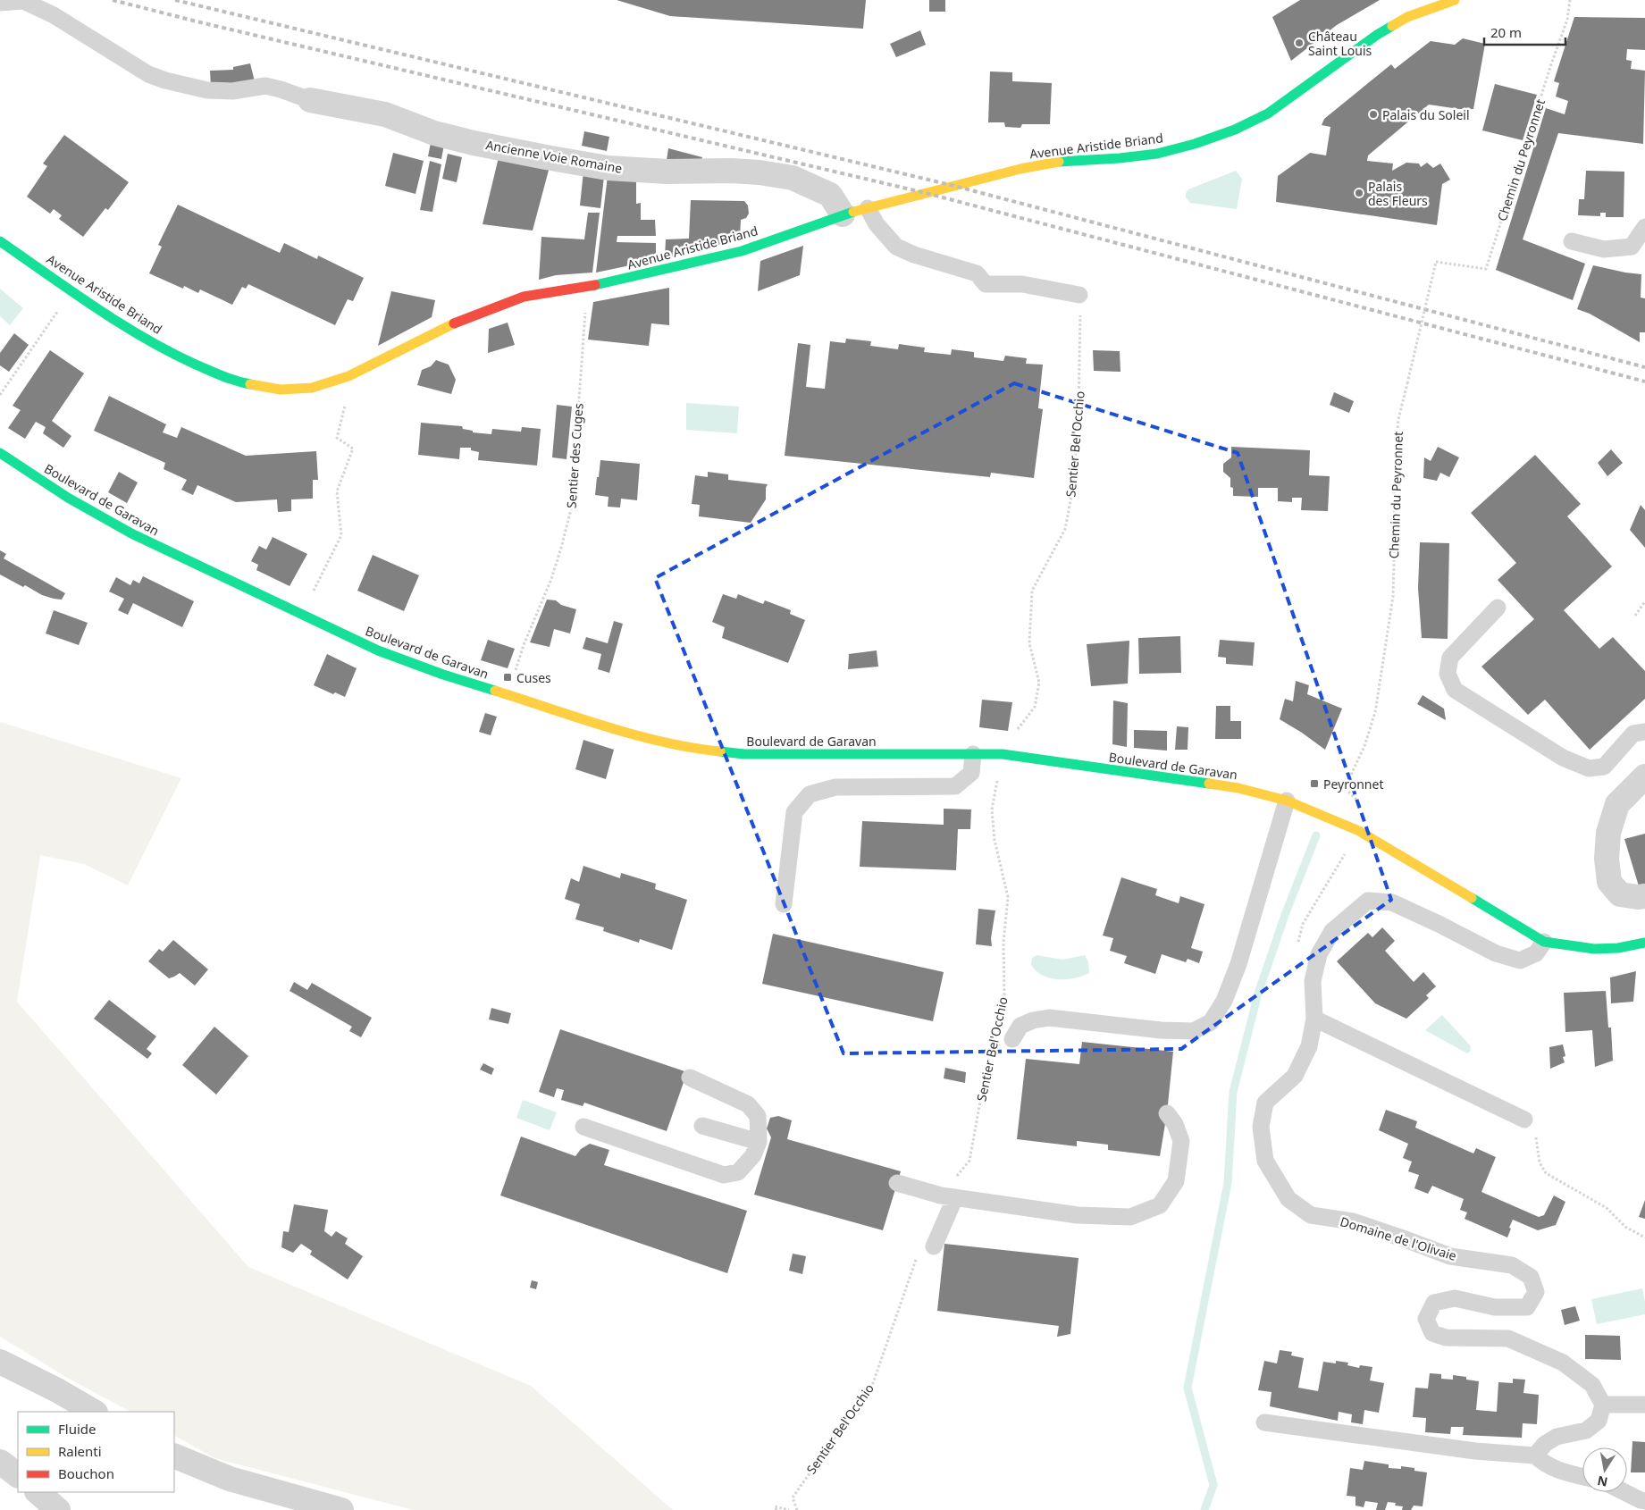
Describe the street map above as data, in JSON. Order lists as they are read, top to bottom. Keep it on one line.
{"streets":{"street":["Avenue Aristide Briand","Ancienne Voie Romaine","Boulevard de Garavan"],"lane":["Domaine de l'Olivaie"],"path":["Chemin du Peyronnet","Sentier Bel'Occhio","Sentier des Cuges"]},"crossings":[["Avenue Aristide Briand","Ancienne Voie Romaine"],["Avenue Aristide Briand","Sentier des Cuges"],["Chemin du Peyronnet","Boulevard de Garavan"],["Sentier Bel'Occhio","Boulevard de Garavan"],["Sentier des Cuges","Boulevard de Garavan"],["Boulevard de Garavan","Domaine de l'Olivaie"]],"places":{"other":["Château Saint Louis","Palais du Soleil","Palais des Fleurs"],"transit":["Cuses","Peyronnet"]},"legend":["Fluide","Ralenti","Bouchon"],"scale_bar":"20 m","north":"bottom"}
